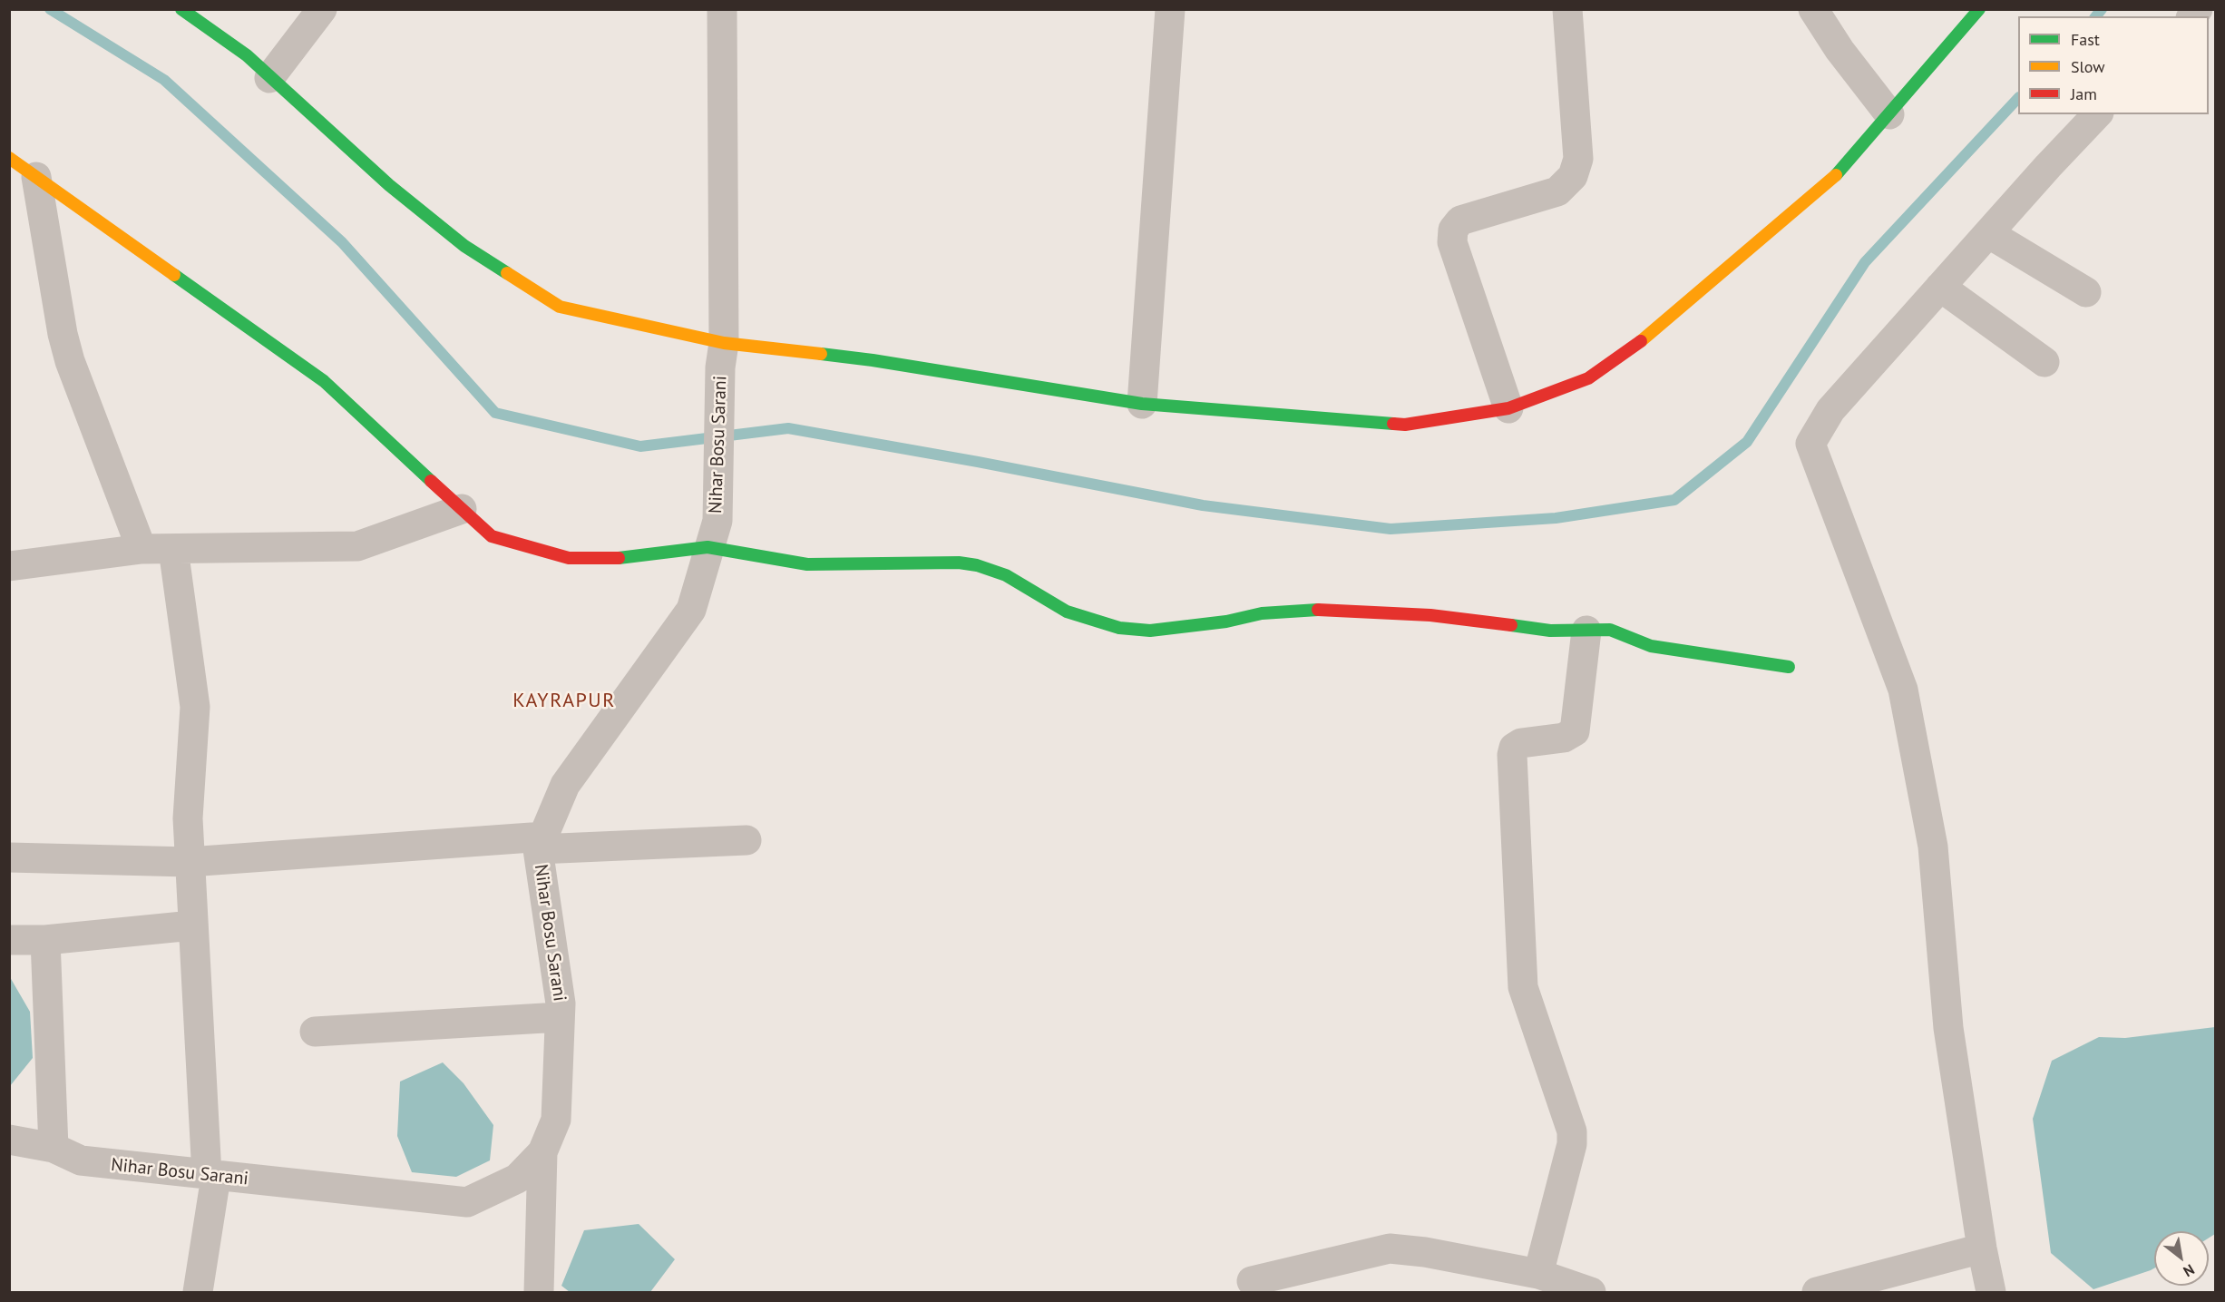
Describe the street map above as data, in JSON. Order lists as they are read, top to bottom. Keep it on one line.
{"streets":{"street":["Nihar Bosu Sarani"]},"districts":["KAYRAPUR"],"legend":["Fast","Slow","Jam"],"north":"bottom right"}
